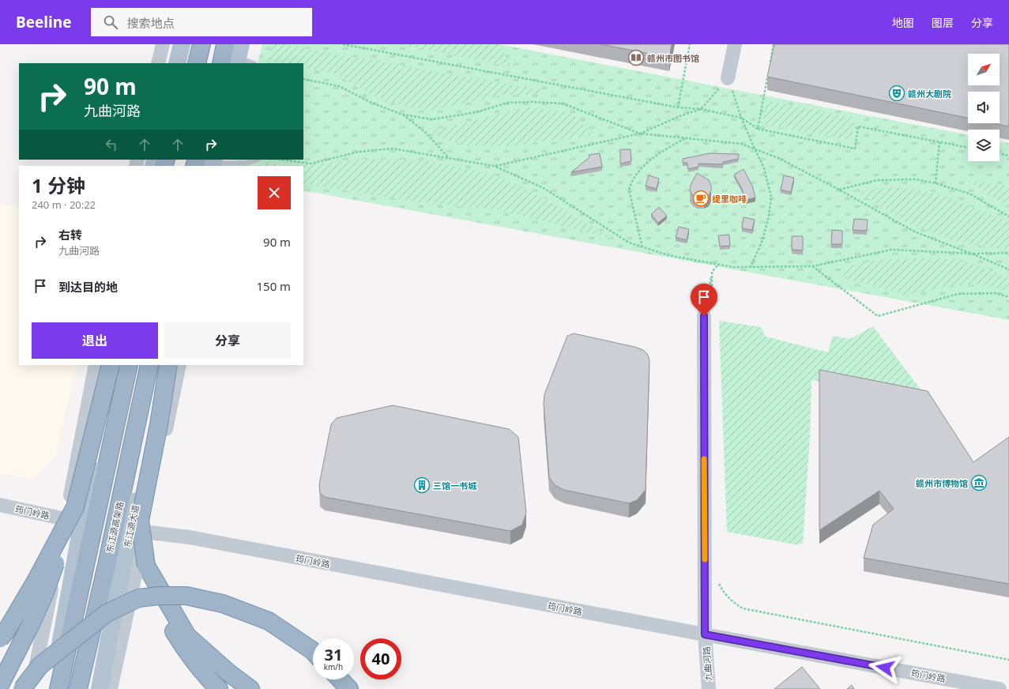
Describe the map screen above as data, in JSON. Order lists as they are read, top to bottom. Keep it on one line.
{"streets":{"highway":["东江源高架路"],"main road":["东江源大道"],"street":["筠门岭路","九曲河路"]},"crossings":[["筠门岭路","东江源大道"],["筠门岭路","九曲河路"]],"places":{"library":["赣州市图书馆"],"theatre":["赣州大剧院"],"cafe":["缇里咖啡"],"museum":["赣州市博物馆"],"building":["三馆一书城"]},"north":"top right","page":{"header":"Beeline","search":"搜索地点","nav":["地图","图层","分享"],"turn":["90 m","九曲河路"],"heading":["1 分钟","240 m · 20:22"],"list":[{"name":"右转","note":"九曲河路","value":"90 m"},{"name":"到达目的地","value":"150 m"}],"buttons":["退出","分享"],"speed":"31 km/h","limit":"40"}}
